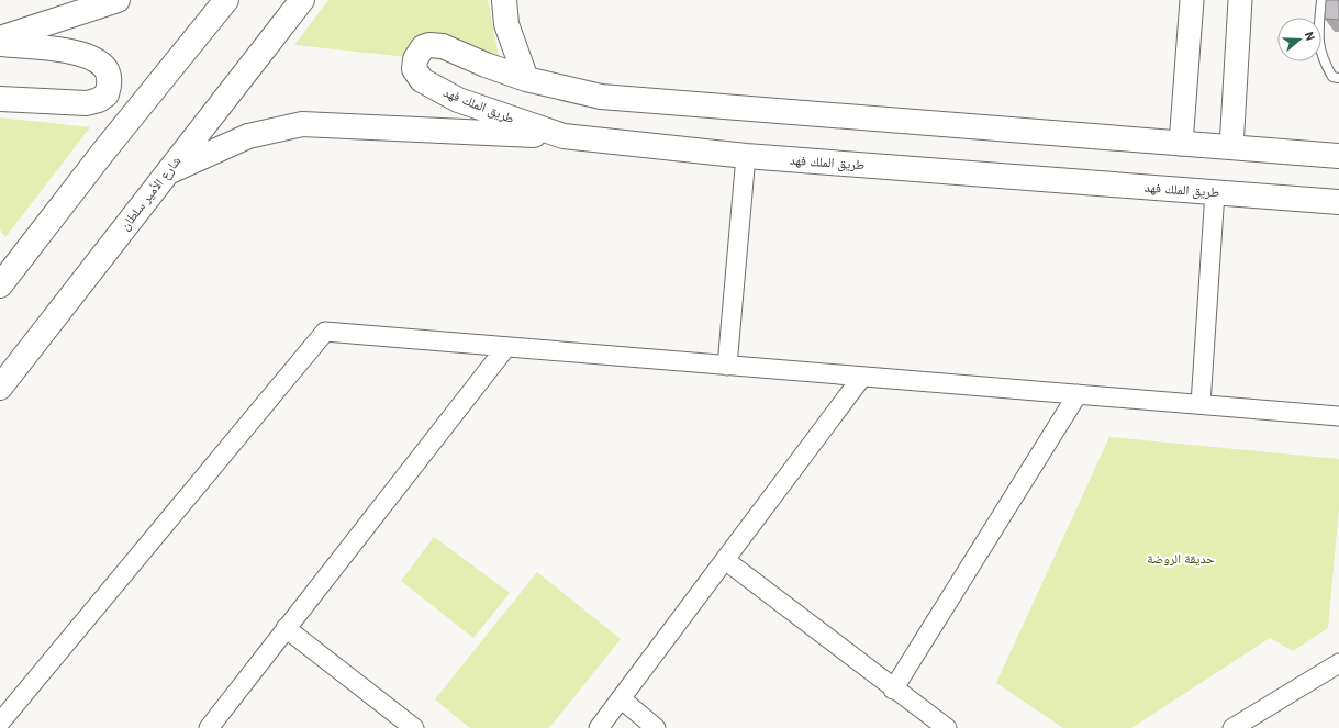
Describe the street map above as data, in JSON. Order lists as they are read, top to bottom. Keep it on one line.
{"streets":{"main road":["طريق الملك فهد","شارع الأمير سلطان"]},"parks":["حديقة الروضة"],"north":"right"}
